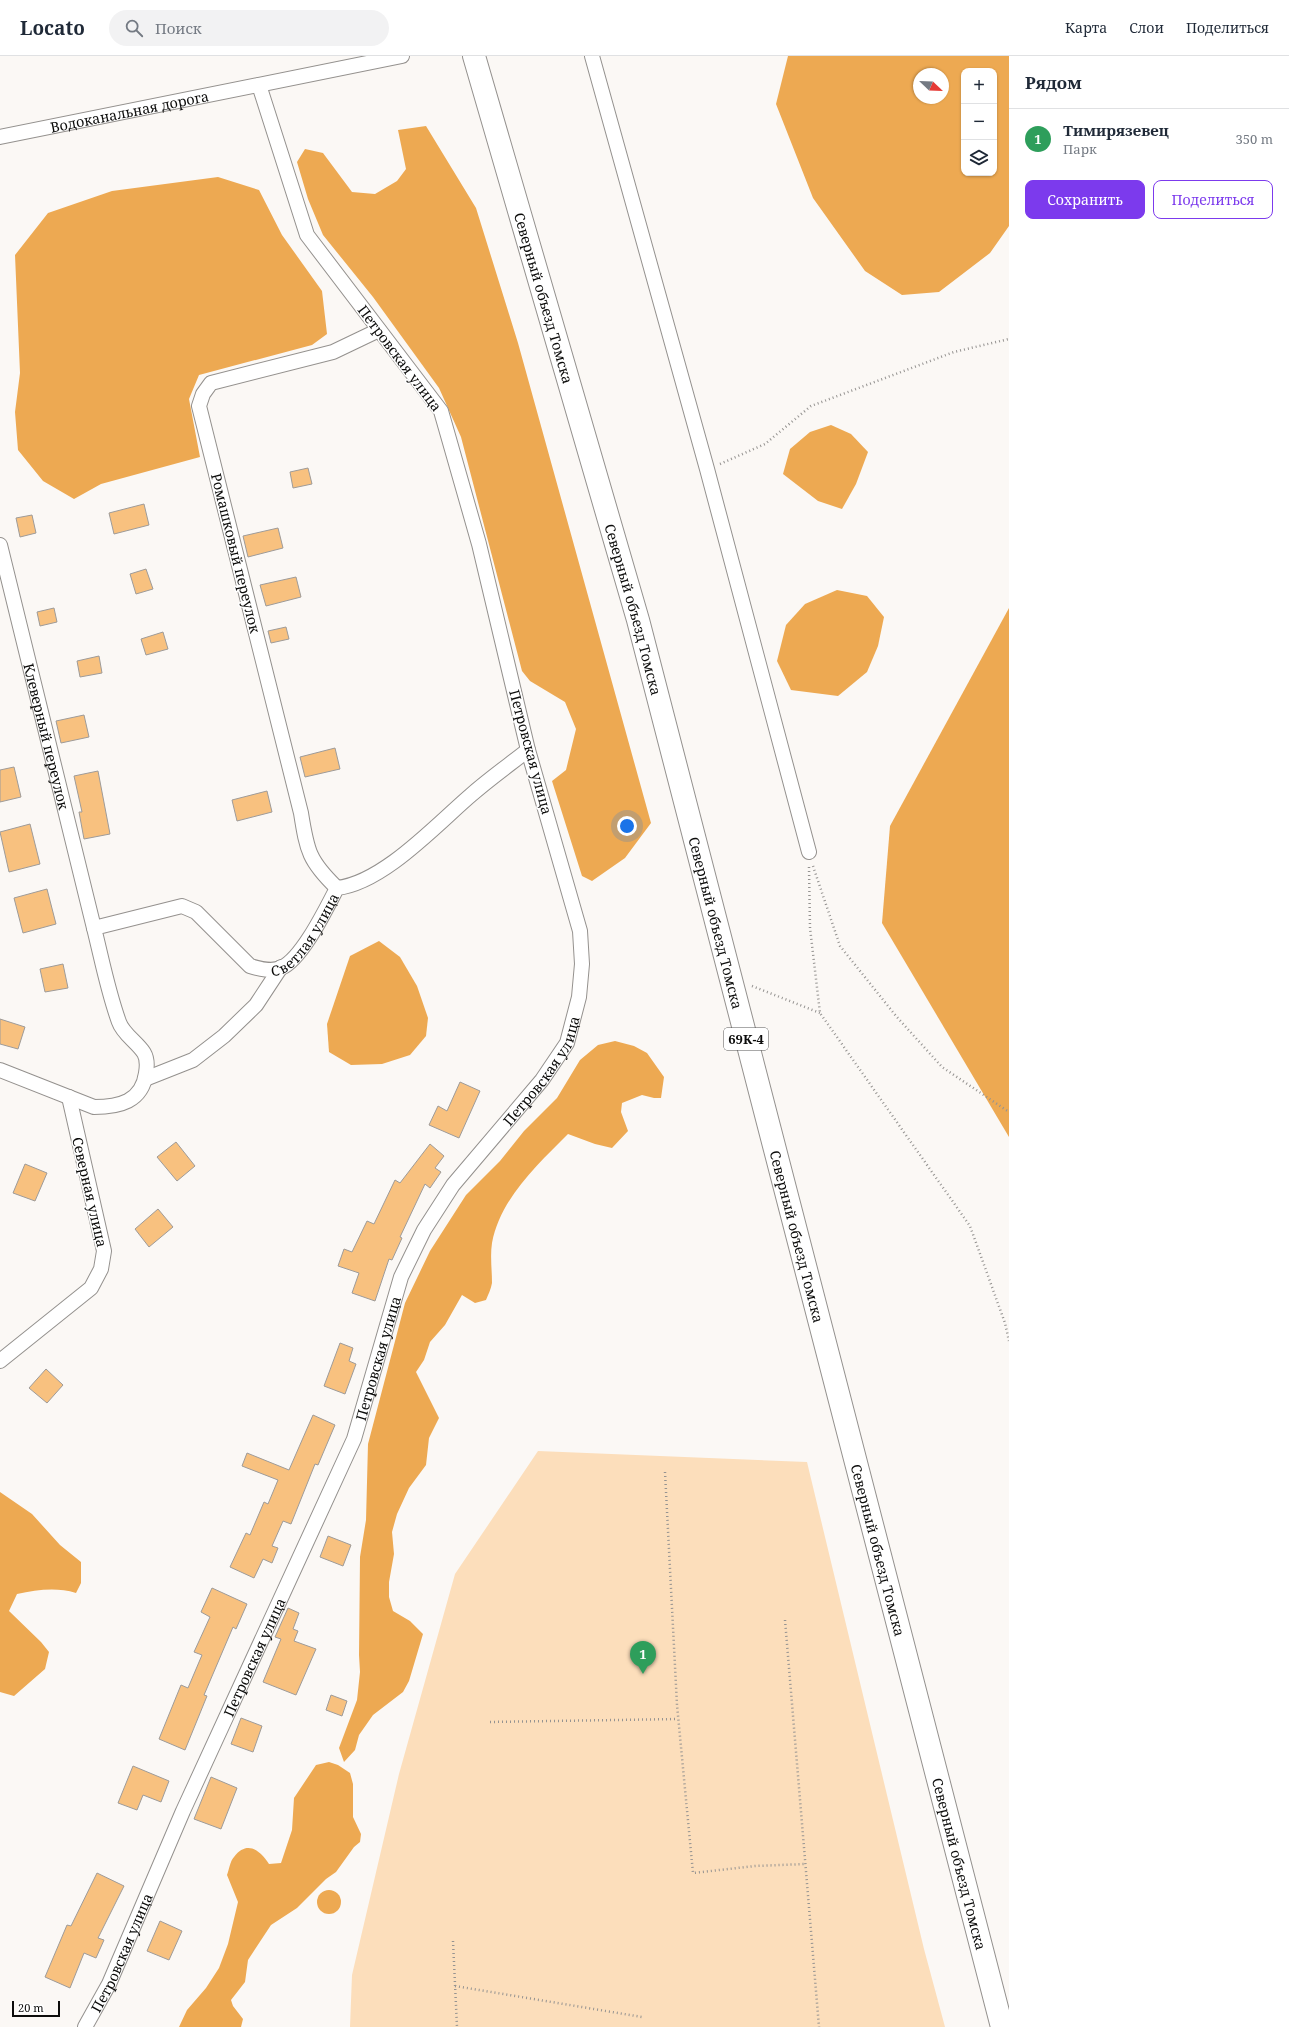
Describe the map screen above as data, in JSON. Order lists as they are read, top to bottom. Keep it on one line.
{"streets":{"main road":["Северный объезд Томска","69К-4"],"street":["Водоканальная дорога","Петровская улица","Ромашковый переулок","Клеверный переулок","Светлая улица","Северная улица"]},"crossings":[["Водоканальная дорога","Петровская улица"],["Петровская улица","Ромашковый переулок"],["Петровская улица","Светлая улица"],["Ромашковый переулок","Светлая улица"],["Клеверный переулок","Светлая улица"]],"scale_bar":"20 m","north":"bottom right","page":{"header":"Locato","search":"Поиск","nav":["Карта","Слои","Поделиться"],"heading":"Рядом","map_buttons":["+","−"],"list":[{"mark":"1","name":"Тимирязевец","note":"Парк","value":"350 m"}],"buttons":["Сохранить","Поделиться"],"pins":"1","scale":"20 m"}}
